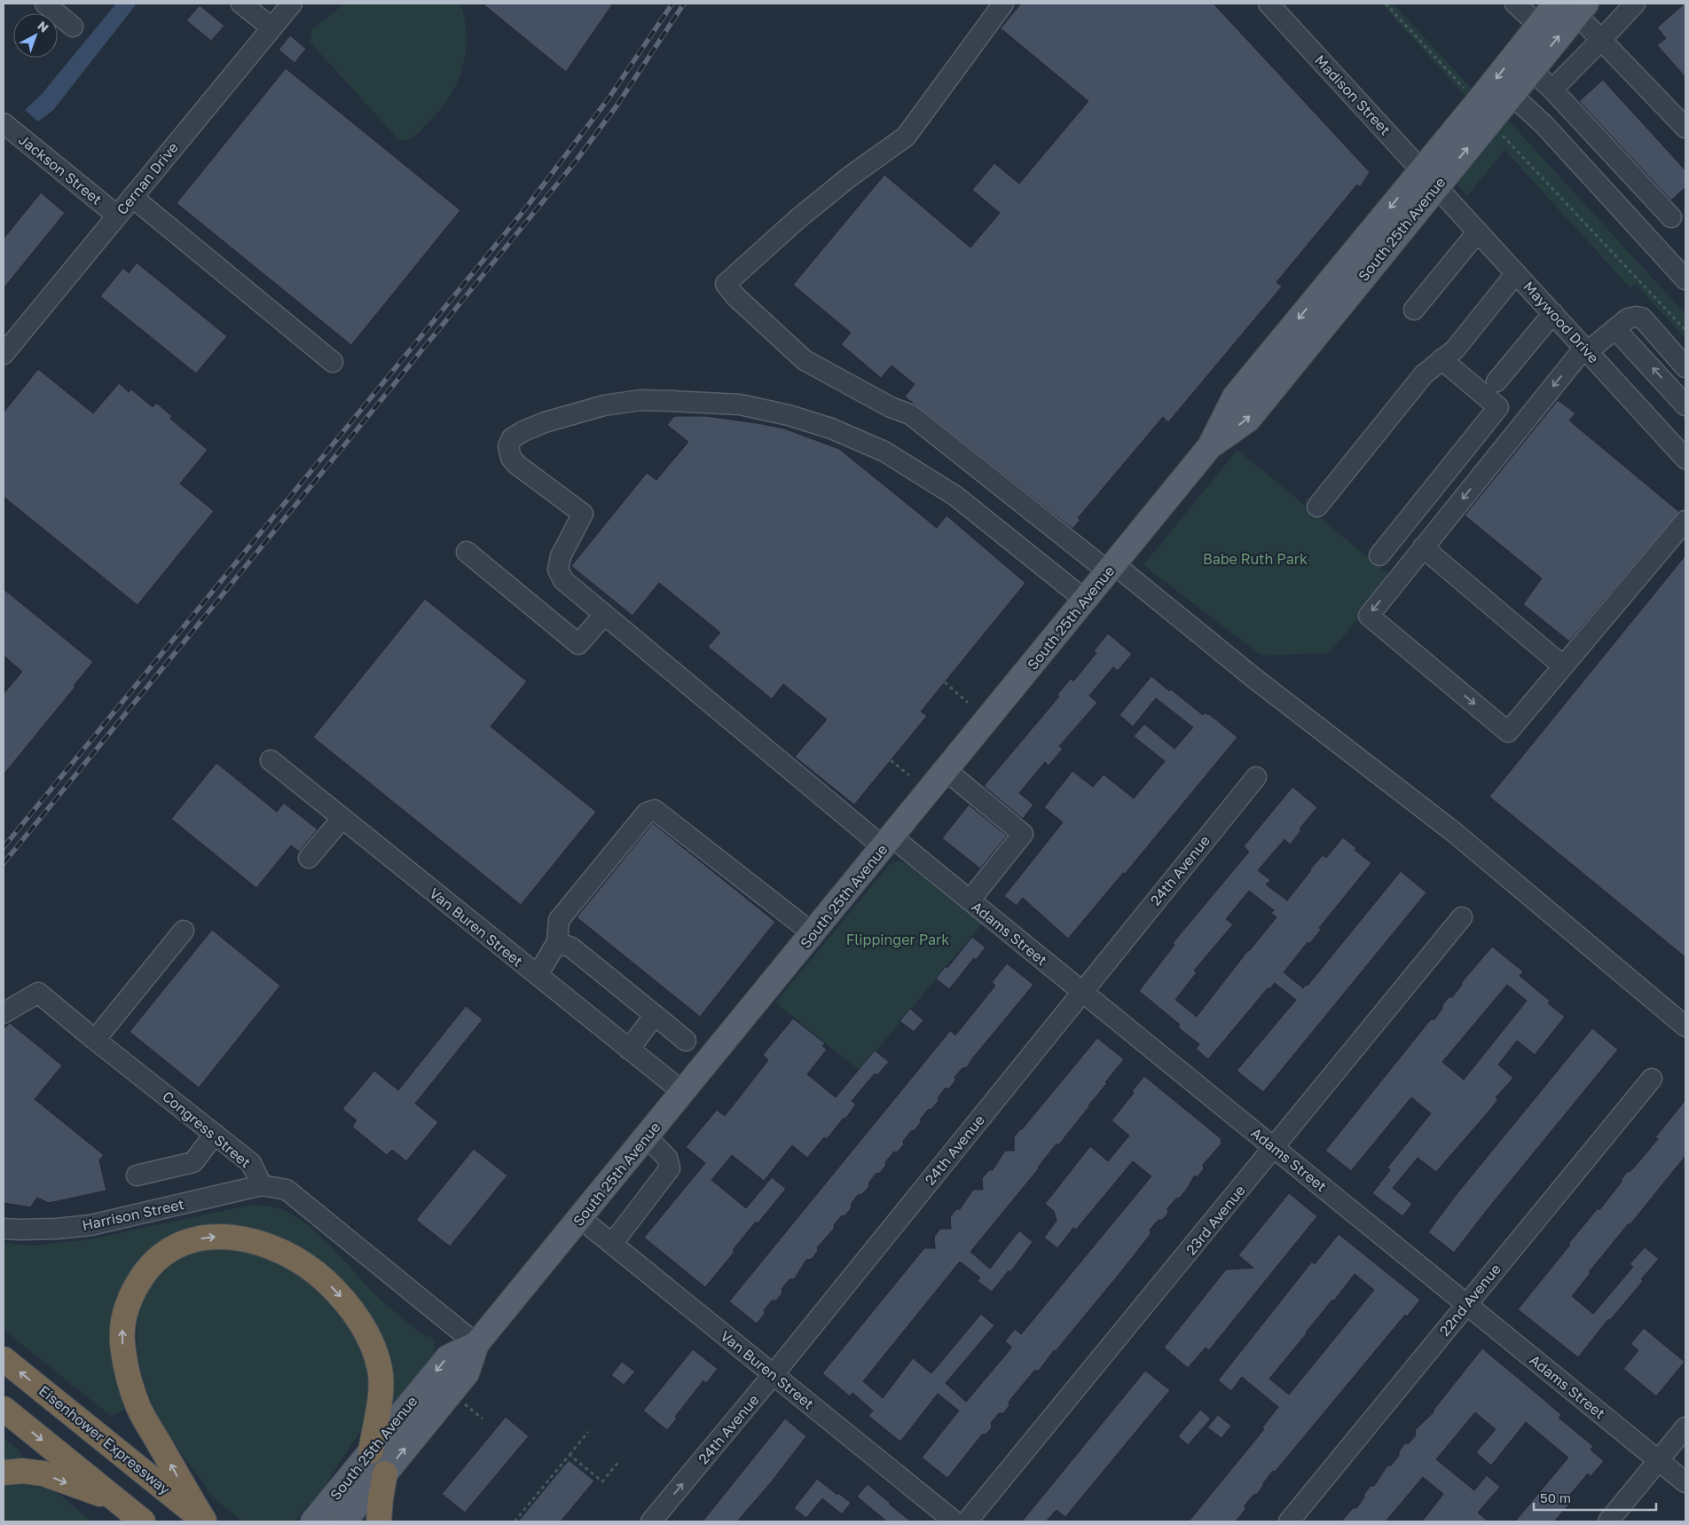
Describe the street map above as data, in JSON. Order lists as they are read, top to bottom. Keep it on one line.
{"streets":{"highway":["Eisenhower Expressway"],"main road":["South 25th Avenue"],"street":["Madison Street","Jackson Street","Cernan Drive","Maywood Drive","24th Avenue","Van Buren Street","Adams Street","Congress Street","Harrison Street","23rd Avenue","22nd Avenue"]},"crossings":[["Madison Street","South 25th Avenue"],["Madison Street","Maywood Drive"],["Jackson Street","Cernan Drive"],["South 25th Avenue","Maywood Drive"],["South 25th Avenue","Van Buren Street"],["South 25th Avenue","Adams Street"],["24th Avenue","Van Buren Street"],["24th Avenue","Adams Street"],["Adams Street","23rd Avenue"],["Adams Street","22nd Avenue"],["Congress Street","Harrison Street"]],"parks":["Babe Ruth Park","Flippinger Park"],"scale_bar":"50 m","north":"top right"}
